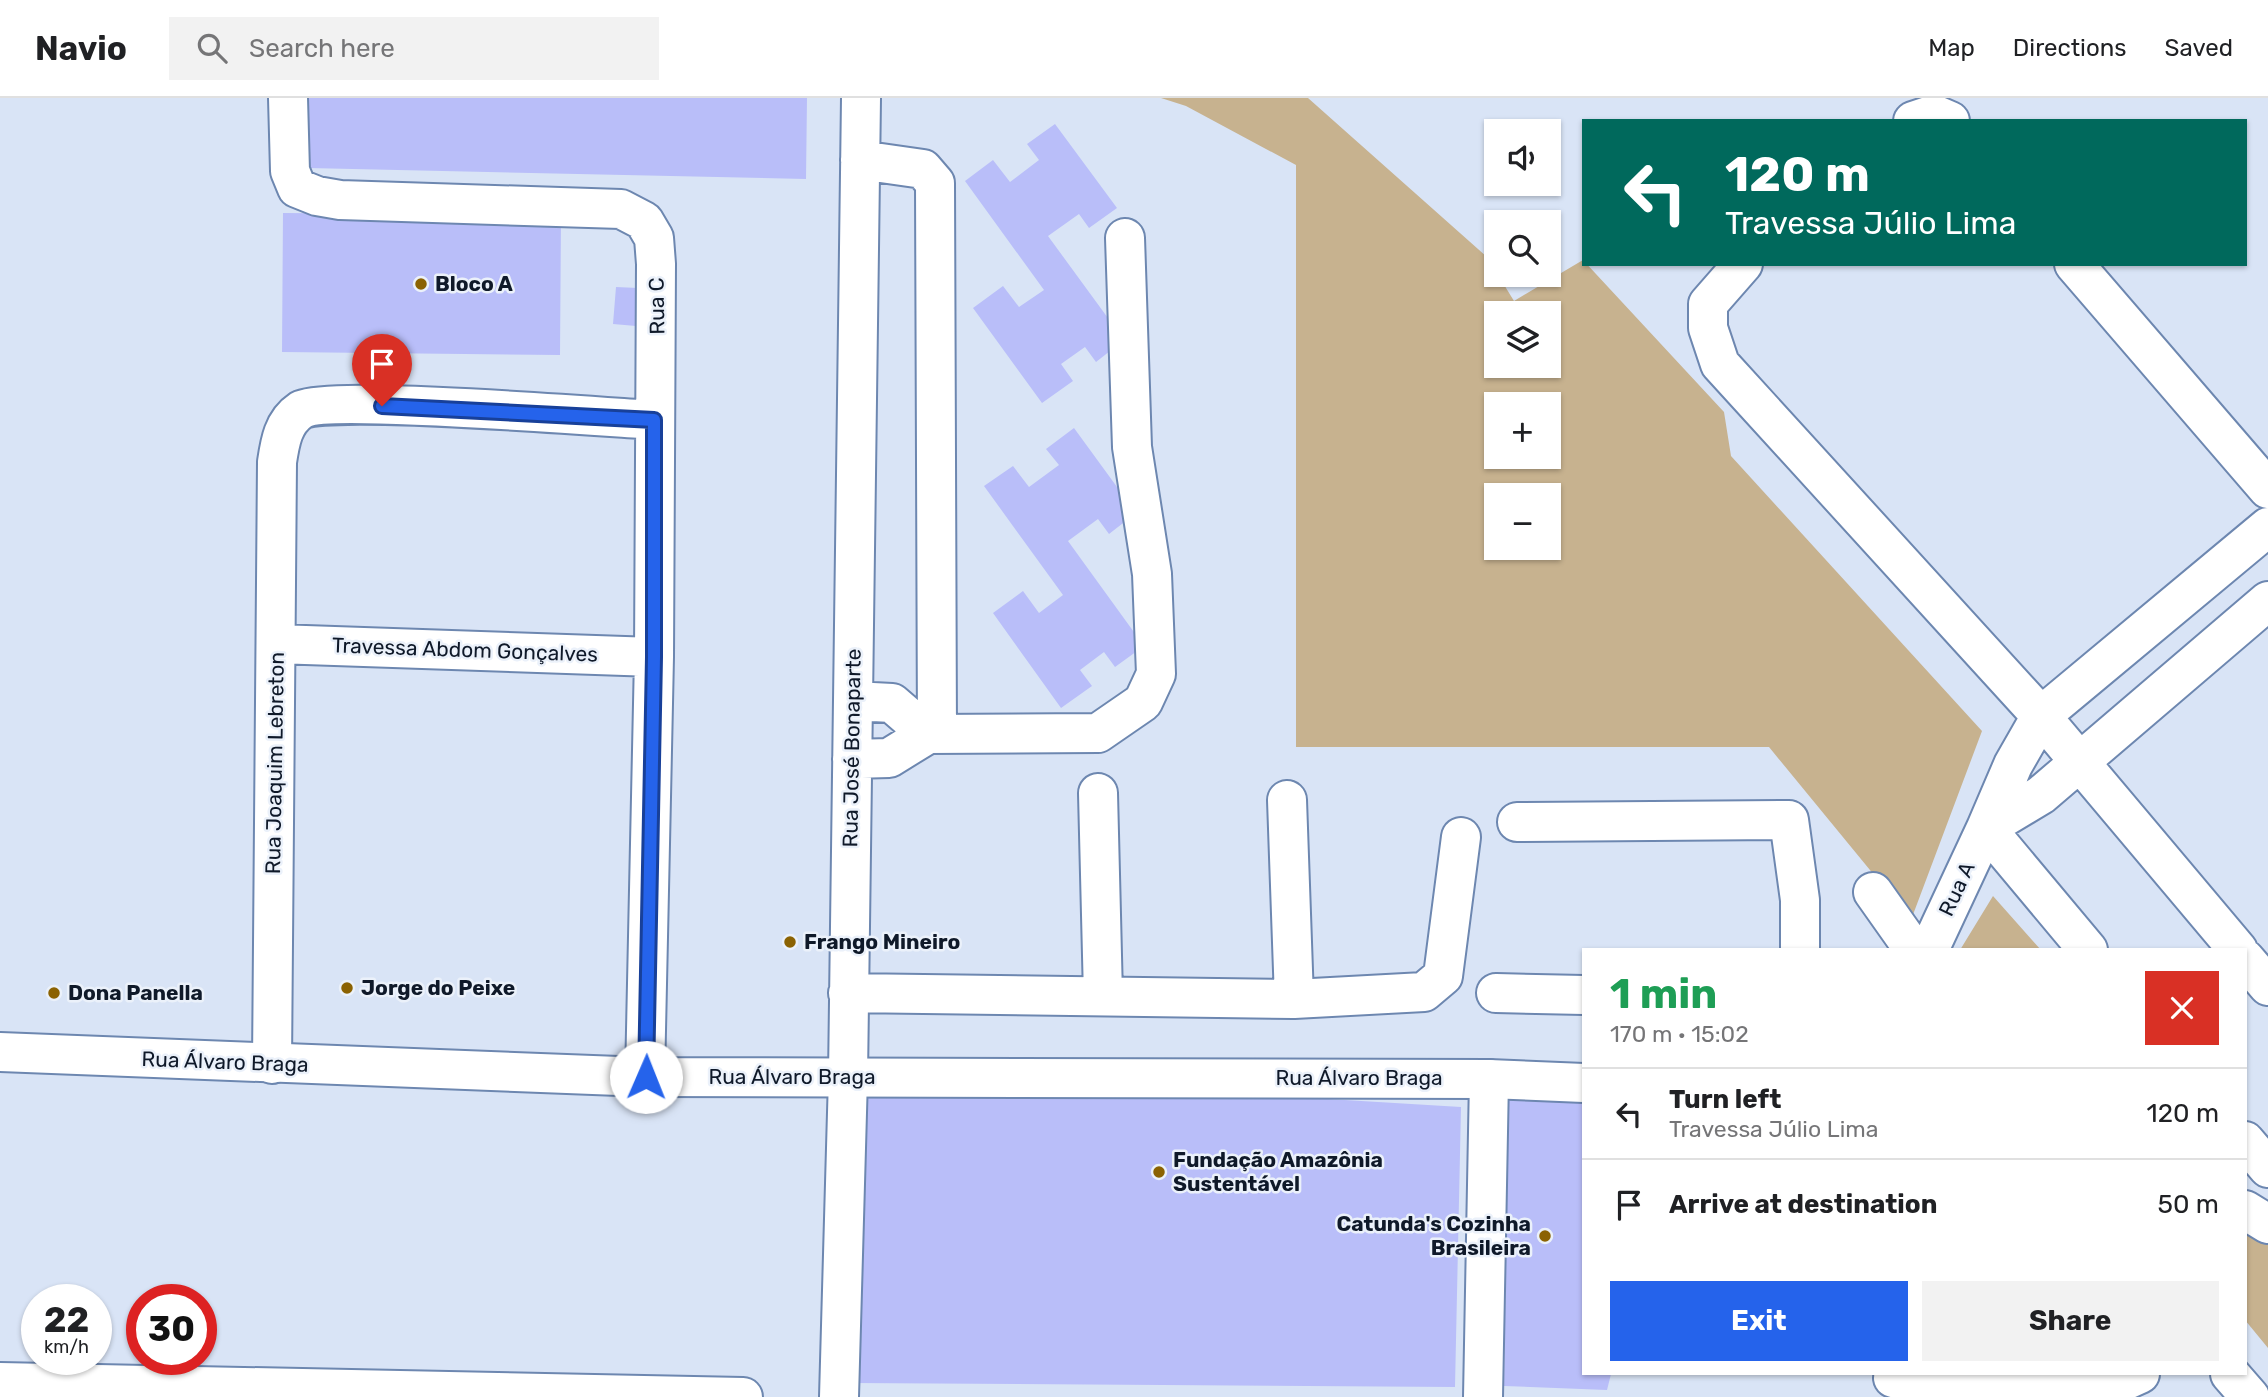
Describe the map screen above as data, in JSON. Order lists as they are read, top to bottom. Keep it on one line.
{"streets":{"street":["Rua C","Travessa Abdom Gonçalves","Rua José Bonaparte","Rua Joaquim Lebreton","Rua A","Rua Álvaro Braga"]},"crossings":[["Rua C","Travessa Abdom Gonçalves"],["Rua C","Rua Joaquim Lebreton"],["Rua C","Rua Álvaro Braga"],["Travessa Abdom Gonçalves","Rua Joaquim Lebreton"],["Rua José Bonaparte","Rua Álvaro Braga"],["Rua Joaquim Lebreton","Rua Álvaro Braga"]],"places":["Bloco A","Frango Mineiro","Jorge do Peixe","Dona Panella","Fundação Amazônia Sustentável","Catunda's Cozinha Brasileira"],"page":{"header":"Navio","search":"Search here","nav":["Map","Directions","Saved"],"map_buttons":["+","−"],"turn":["120 m","Travessa Júlio Lima"],"heading":["1 min","170 m · 15:02"],"list":[{"name":"Turn left","note":"Travessa Júlio Lima","value":"120 m"},{"name":"Arrive at destination","value":"50 m"}],"buttons":["Exit","Share"],"speed":"22 km/h","limit":"30"}}
